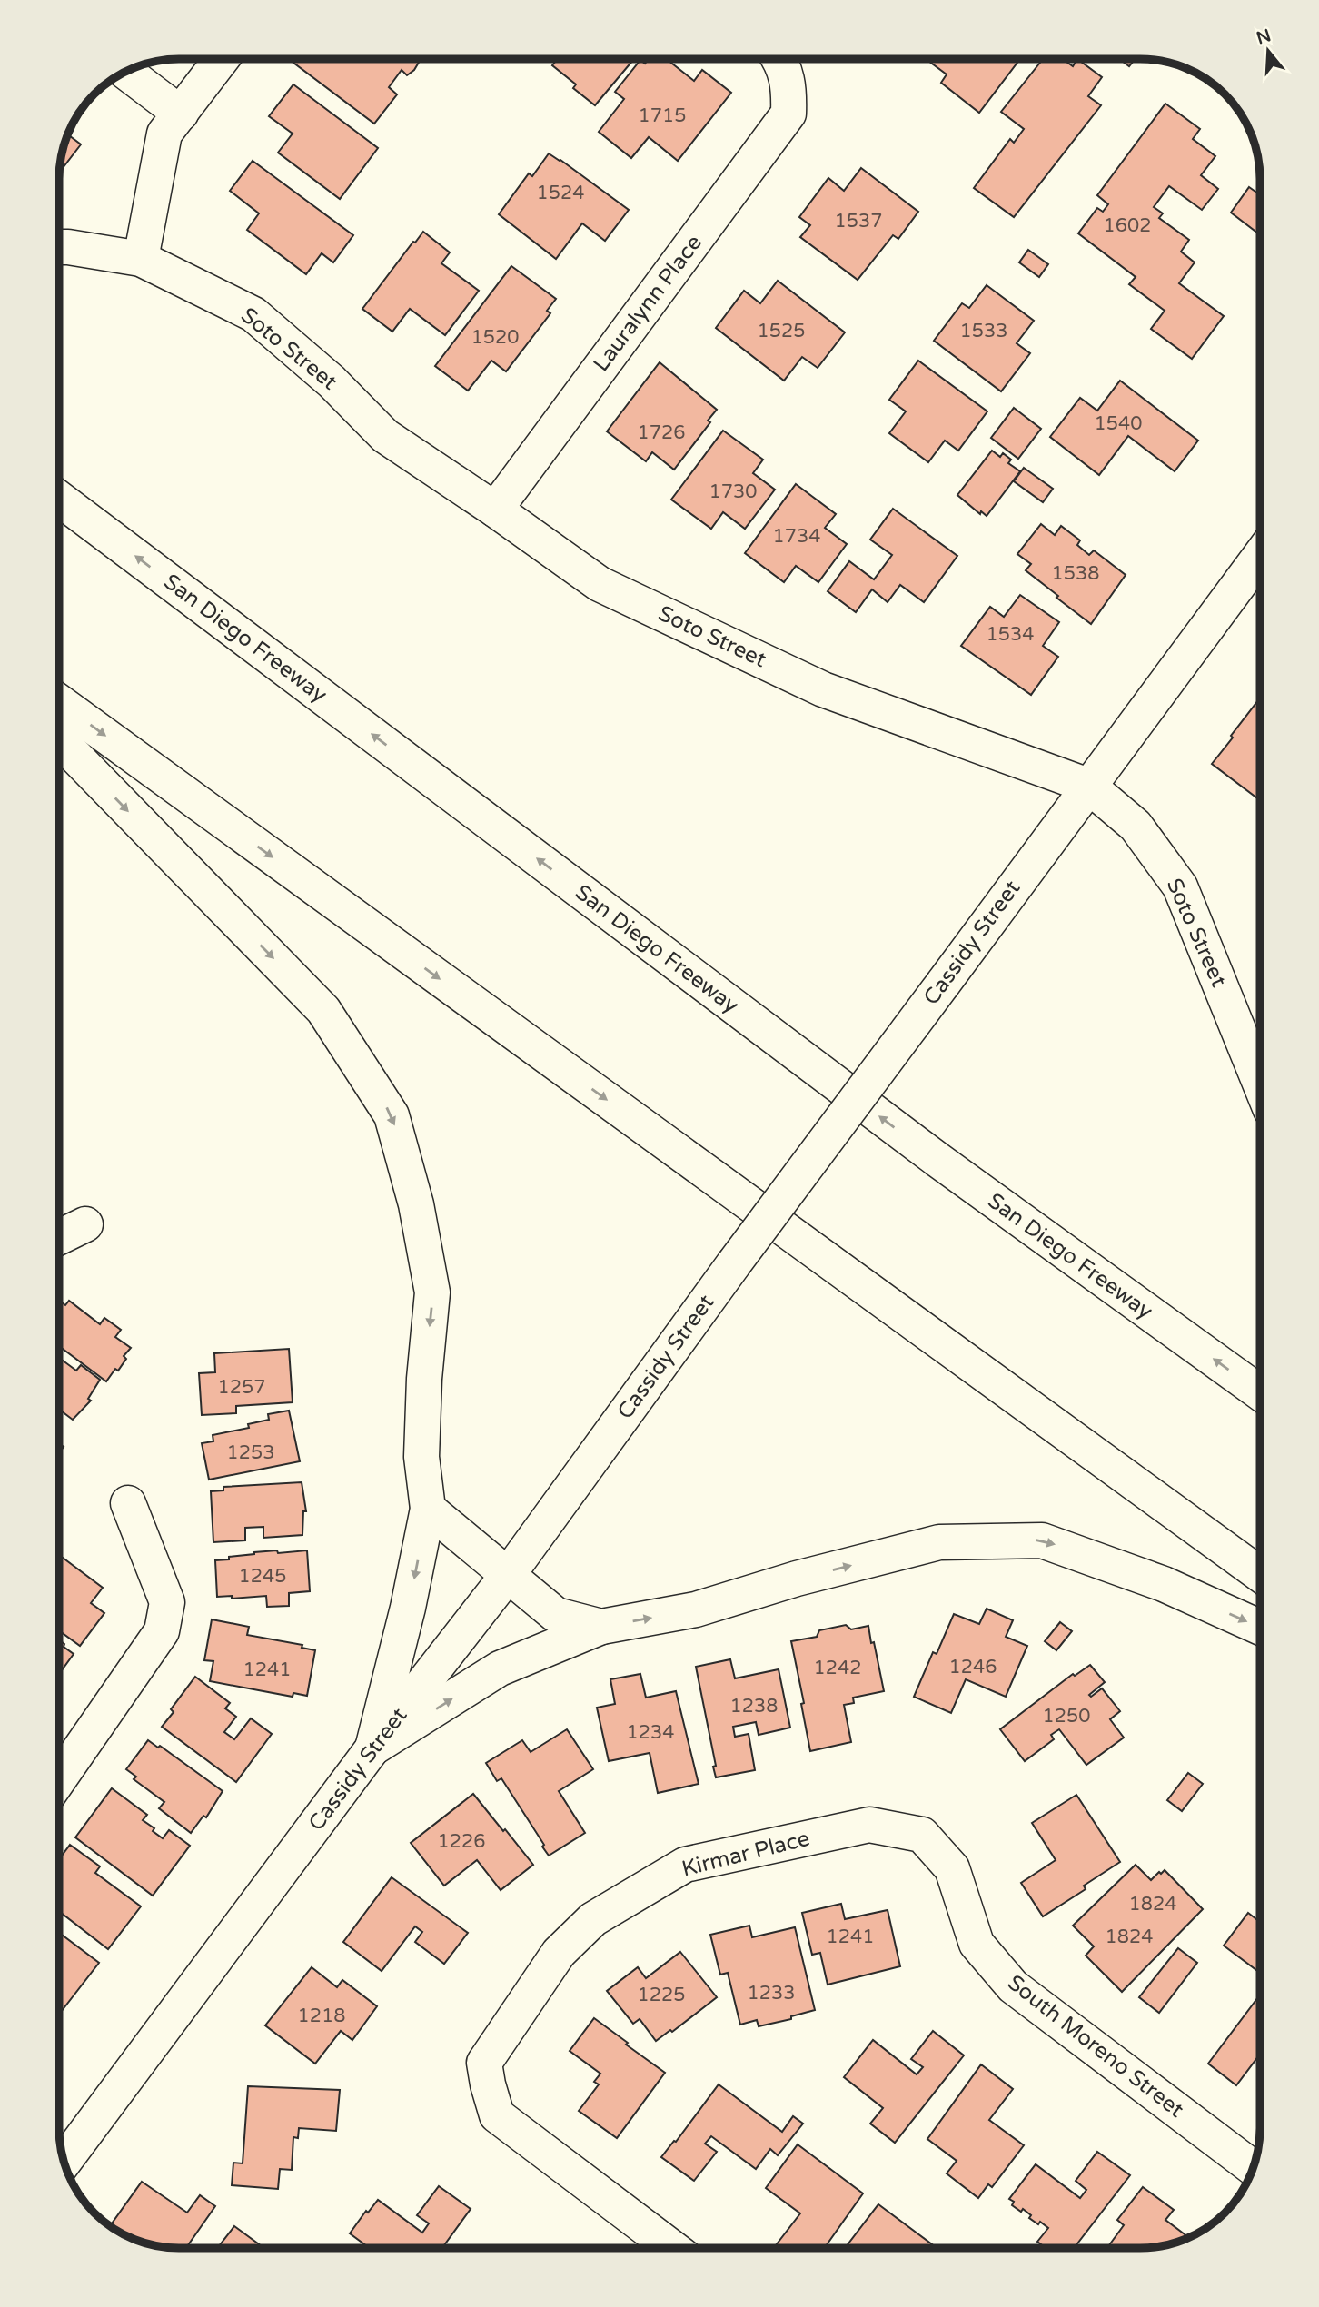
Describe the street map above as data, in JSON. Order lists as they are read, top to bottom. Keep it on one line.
{"streets":{"main road":["Lauralynn Place","Soto Street","San Diego Freeway","Cassidy Street","Kirmar Place","South Moreno Street"]},"crossings":[["Lauralynn Place","Soto Street"],["Soto Street","Cassidy Street"],["Kirmar Place","South Moreno Street"]],"house_numbers":["1715","1524","1537","1602","1525","1533","1520","1540","1726","1730","1734","1538","1534","1257","1253","1245","1246","1242","1241","1238","1250","1234","1226","1824","1241","1824","1233","1225","1218"],"north":"top"}
